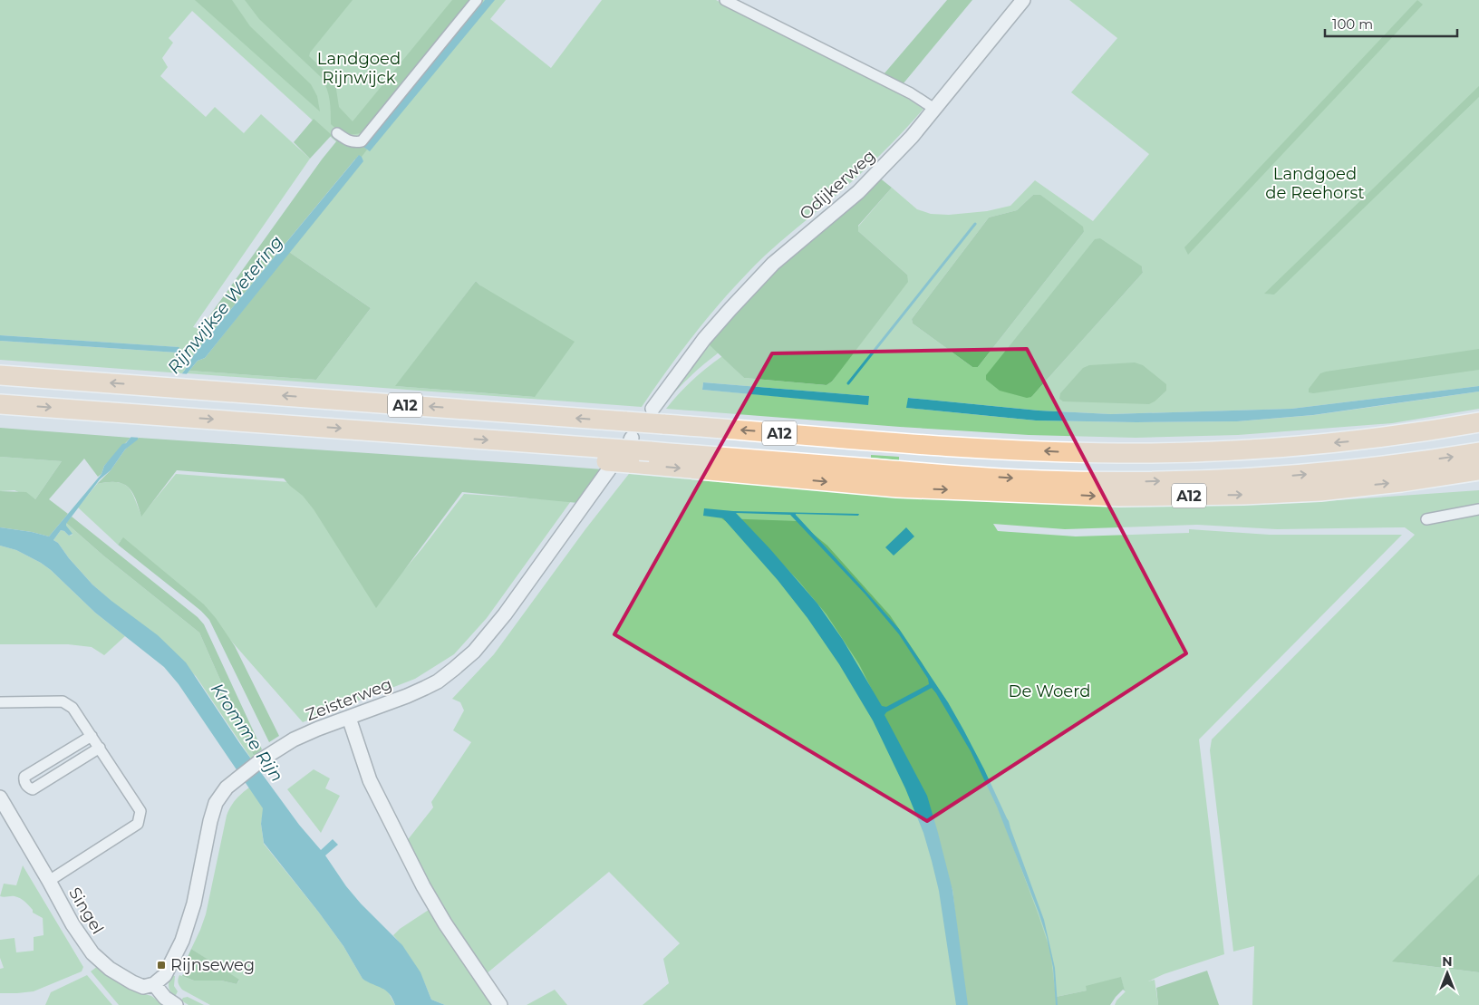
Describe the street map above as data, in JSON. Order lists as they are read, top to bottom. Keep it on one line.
{"streets":{"highway":["A12"],"street":["Odijkerweg","Zeisterweg","Singel"]},"crossings":[["Odijkerweg","A12"],["A12","Zeisterweg"],["Zeisterweg","Singel"]],"water":["Rijnwijkse Wetering","Kromme Rijn"],"parks":["Landgoed Rijnwijck","Landgoed de Reehorst","De Woerd"],"places":{"transit":["Rijnseweg"]},"scale_bar":"100 m","north":"top"}
